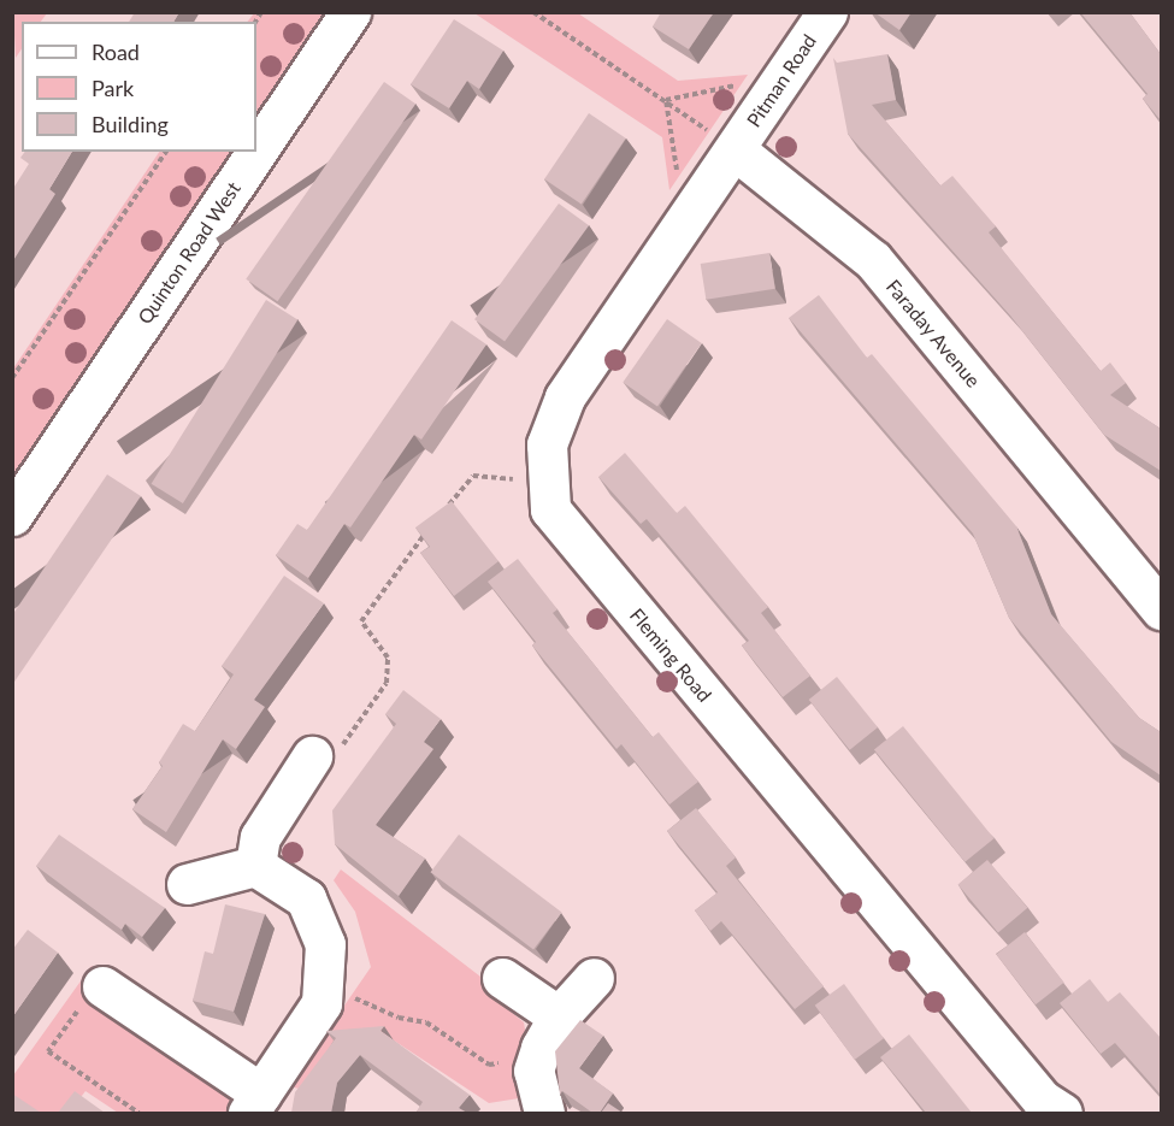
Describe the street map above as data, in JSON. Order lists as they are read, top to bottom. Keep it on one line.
{"streets":{"street":["Pitman Road","Quinton Road West","Faraday Avenue","Fleming Road"]},"crossings":[["Pitman Road","Faraday Avenue"],["Pitman Road","Fleming Road"],["Faraday Avenue","Fleming Road"]],"legend":["Road","Park","Building"]}
